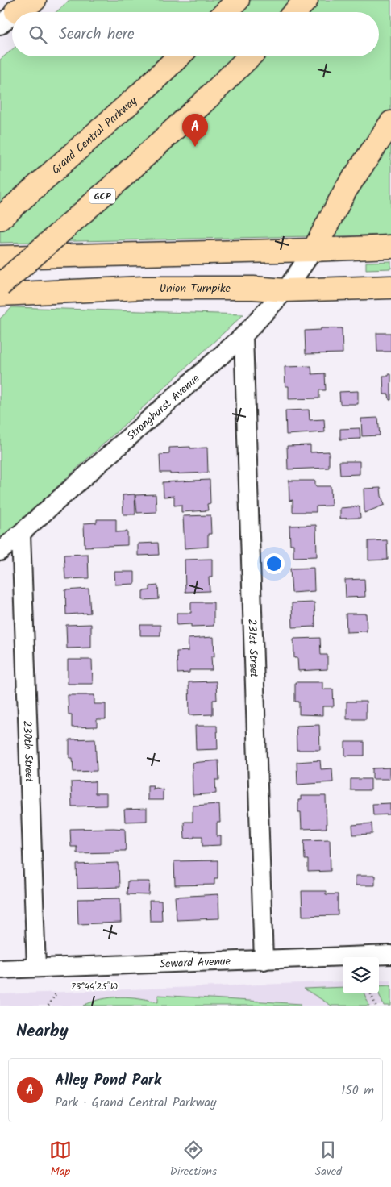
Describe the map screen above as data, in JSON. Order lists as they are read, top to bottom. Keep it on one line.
{"streets":{"main road":["Grand Central Parkway","GCP","Union Turnpike"],"street":["Stronghurst Avenue","231st Street","230th Street","Seward Avenue"]},"crossings":[["Union Turnpike","Stronghurst Avenue"],["Stronghurst Avenue","231st Street"],["Stronghurst Avenue","230th Street"],["231st Street","Seward Avenue"],["230th Street","Seward Avenue"]],"page":{"search":"Search here","pins":"A","heading":"Nearby","list":[{"mark":"A","name":"Alley Pond Park","note":"Park · Grand Central Parkway","value":"150 m"}],"nav":["Map","Directions","Saved"]},"coordinates":["73°44'25\"W"]}
